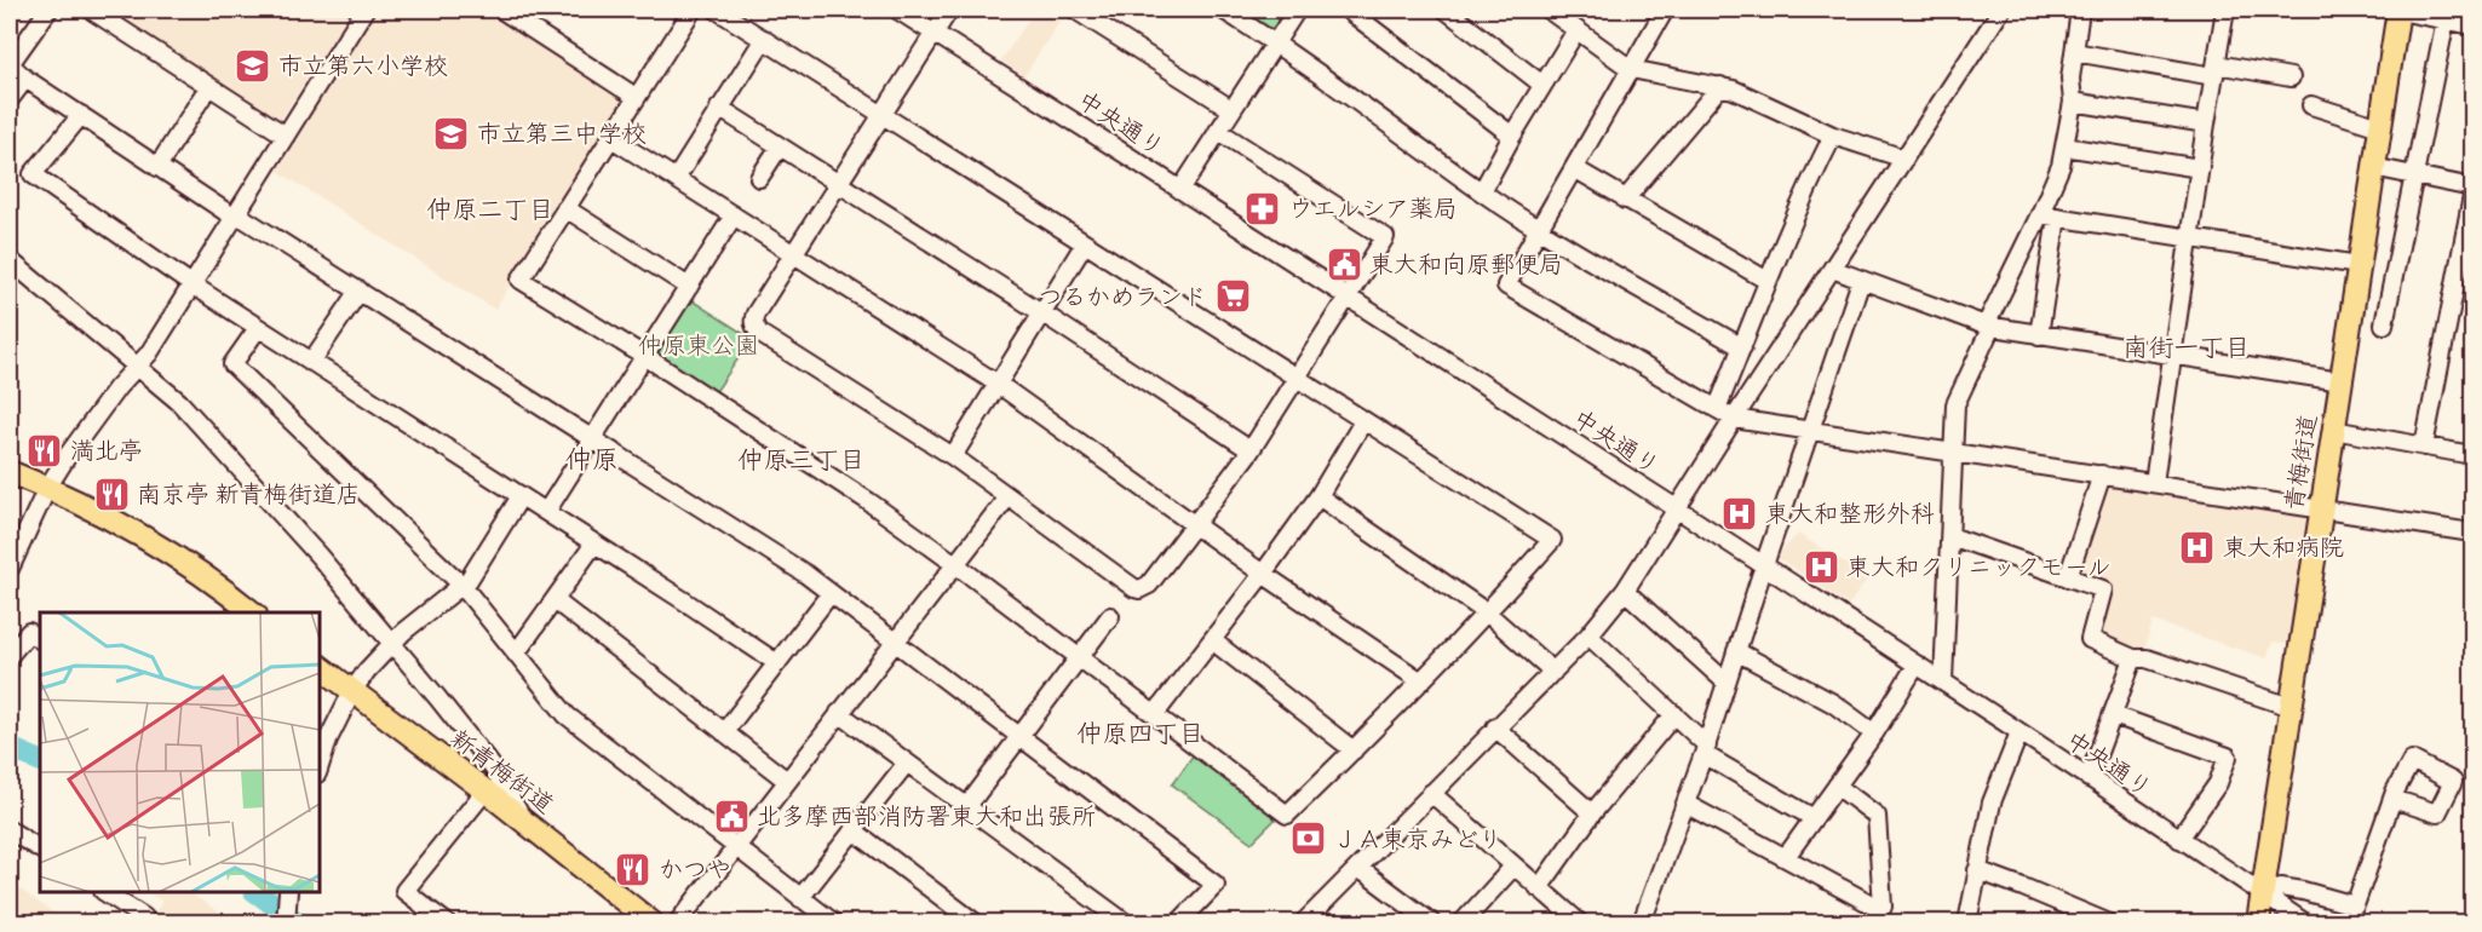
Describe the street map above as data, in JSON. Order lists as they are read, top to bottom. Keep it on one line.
{"streets":{"main road":["青梅街道","新青梅街道"],"street":["中央通り"]},"crossings":[["中央通り","青梅街道"]],"districts":["仲原二丁目","南街一丁目","仲原","仲原三丁目","仲原四丁目"],"parks":["仲原東公園"],"places":{"school or university":["市立第六小学校","市立第三中学校"],"pharmacy":["ウエルシア薬局"],"public building":["東大和向原郵便局","北多摩西部消防署東大和出張所"],"supermarket":["つるかめランド"],"restaurant":["満北亭","南京亭 新青梅街道店","かつや"],"hospital":["東大和整形外科","東大和病院","東大和クリニックモール"],"bank":["ＪＡ東京みどり"]}}
